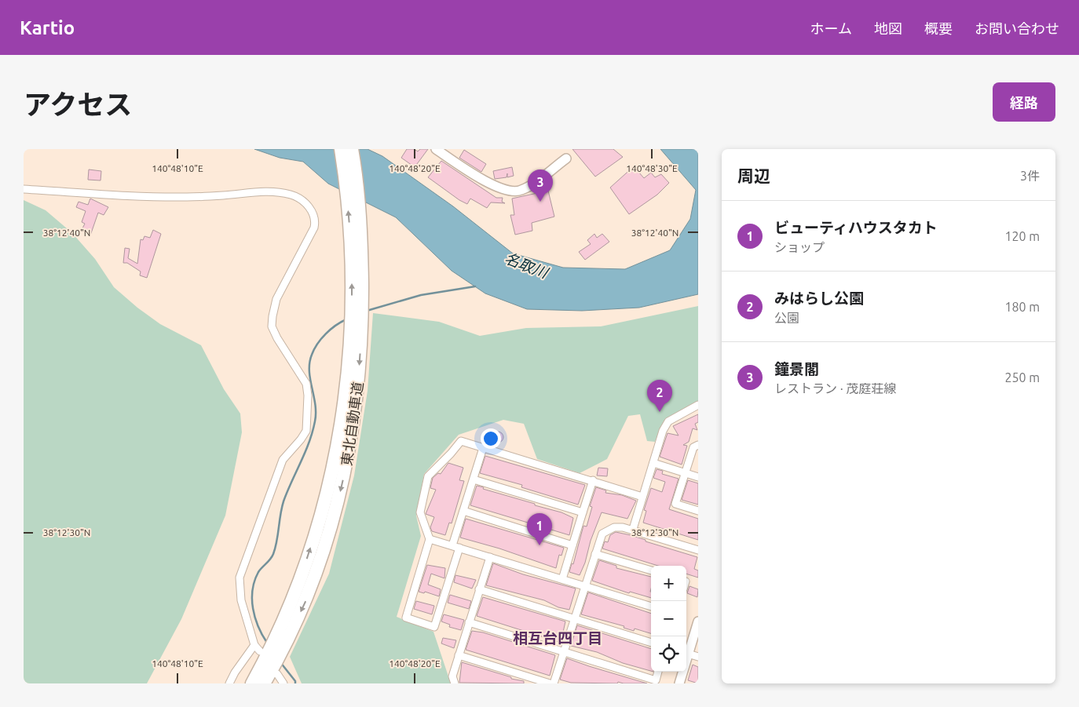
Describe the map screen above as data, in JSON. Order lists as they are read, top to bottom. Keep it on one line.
{"streets":{"highway":["東北自動車道"]},"districts":["相互台四丁目"],"water":["名取川"],"page":{"header":"Kartio","nav":["ホーム","地図","概要","お問い合わせ"],"title":"アクセス","buttons":"経路","heading":["周辺","3件"],"pins":["3","2","1"],"list":[{"mark":"1","name":"ビューティハウスタカト","note":"ショップ","value":"120 m"},{"mark":"2","name":"みはらし公園","note":"公園","value":"180 m"},{"mark":"3","name":"鐘景閣","note":"レストラン · 茂庭荘線","value":"250 m"}],"map_buttons":["+","−"]},"coordinates":["140°48'10\"E","140°48'20\"E","140°48'30\"E","38°12'40\"N","38°12'30\"N"]}
